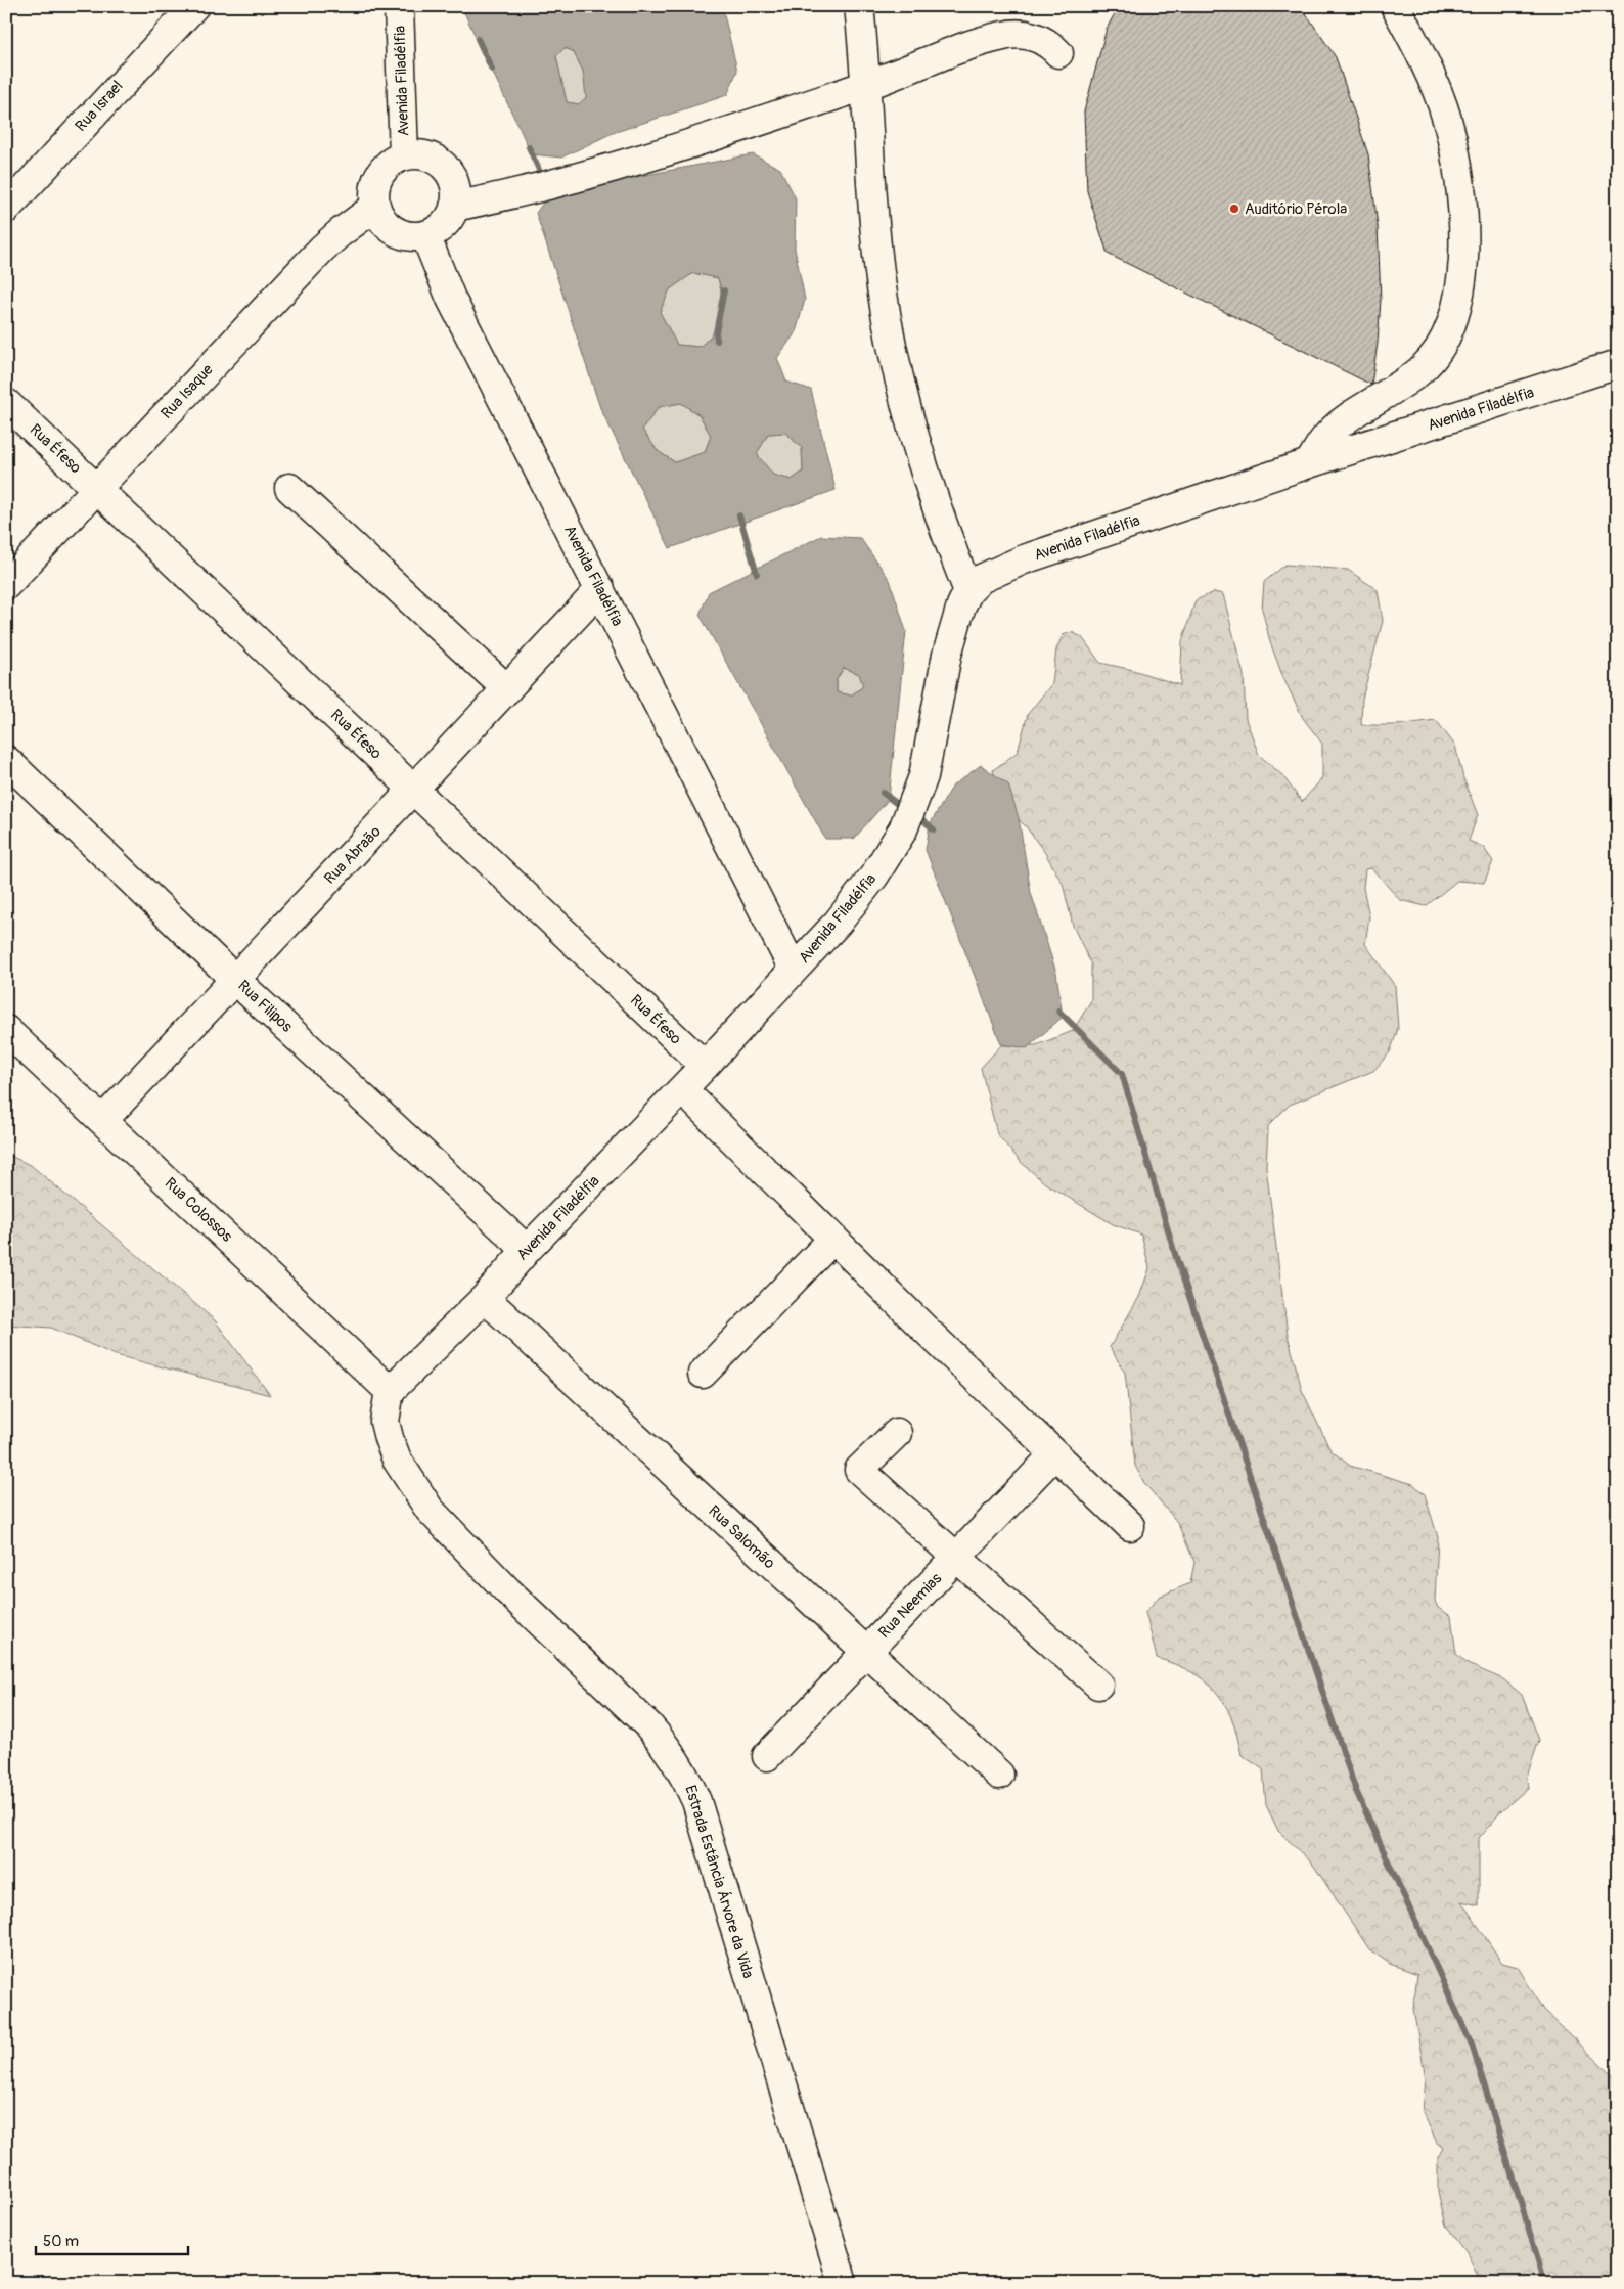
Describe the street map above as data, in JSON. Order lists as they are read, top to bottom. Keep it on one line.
{"streets":{"street":["Avenida Filadélfia","Rua Israel","Rua Isaque","Rua Éfeso","Rua Abraão","Rua Filipos","Rua Colossos","Rua Salomão","Rua Neemias","Estrada Estância Árvore da Vida"]},"crossings":[["Avenida Filadélfia","Rua Isaque"],["Avenida Filadélfia","Rua Éfeso"],["Avenida Filadélfia","Rua Abraão"],["Avenida Filadélfia","Rua Filipos"],["Avenida Filadélfia","Rua Colossos"],["Avenida Filadélfia","Rua Salomão"],["Avenida Filadélfia","Estrada Estância Árvore da Vida"],["Rua Isaque","Rua Éfeso"],["Rua Éfeso","Rua Abraão"],["Rua Abraão","Rua Filipos"],["Rua Abraão","Rua Colossos"],["Rua Colossos","Estrada Estância Árvore da Vida"],["Rua Salomão","Rua Neemias"]],"places":["Auditório Pérola"],"scale_bar":"50 m"}
